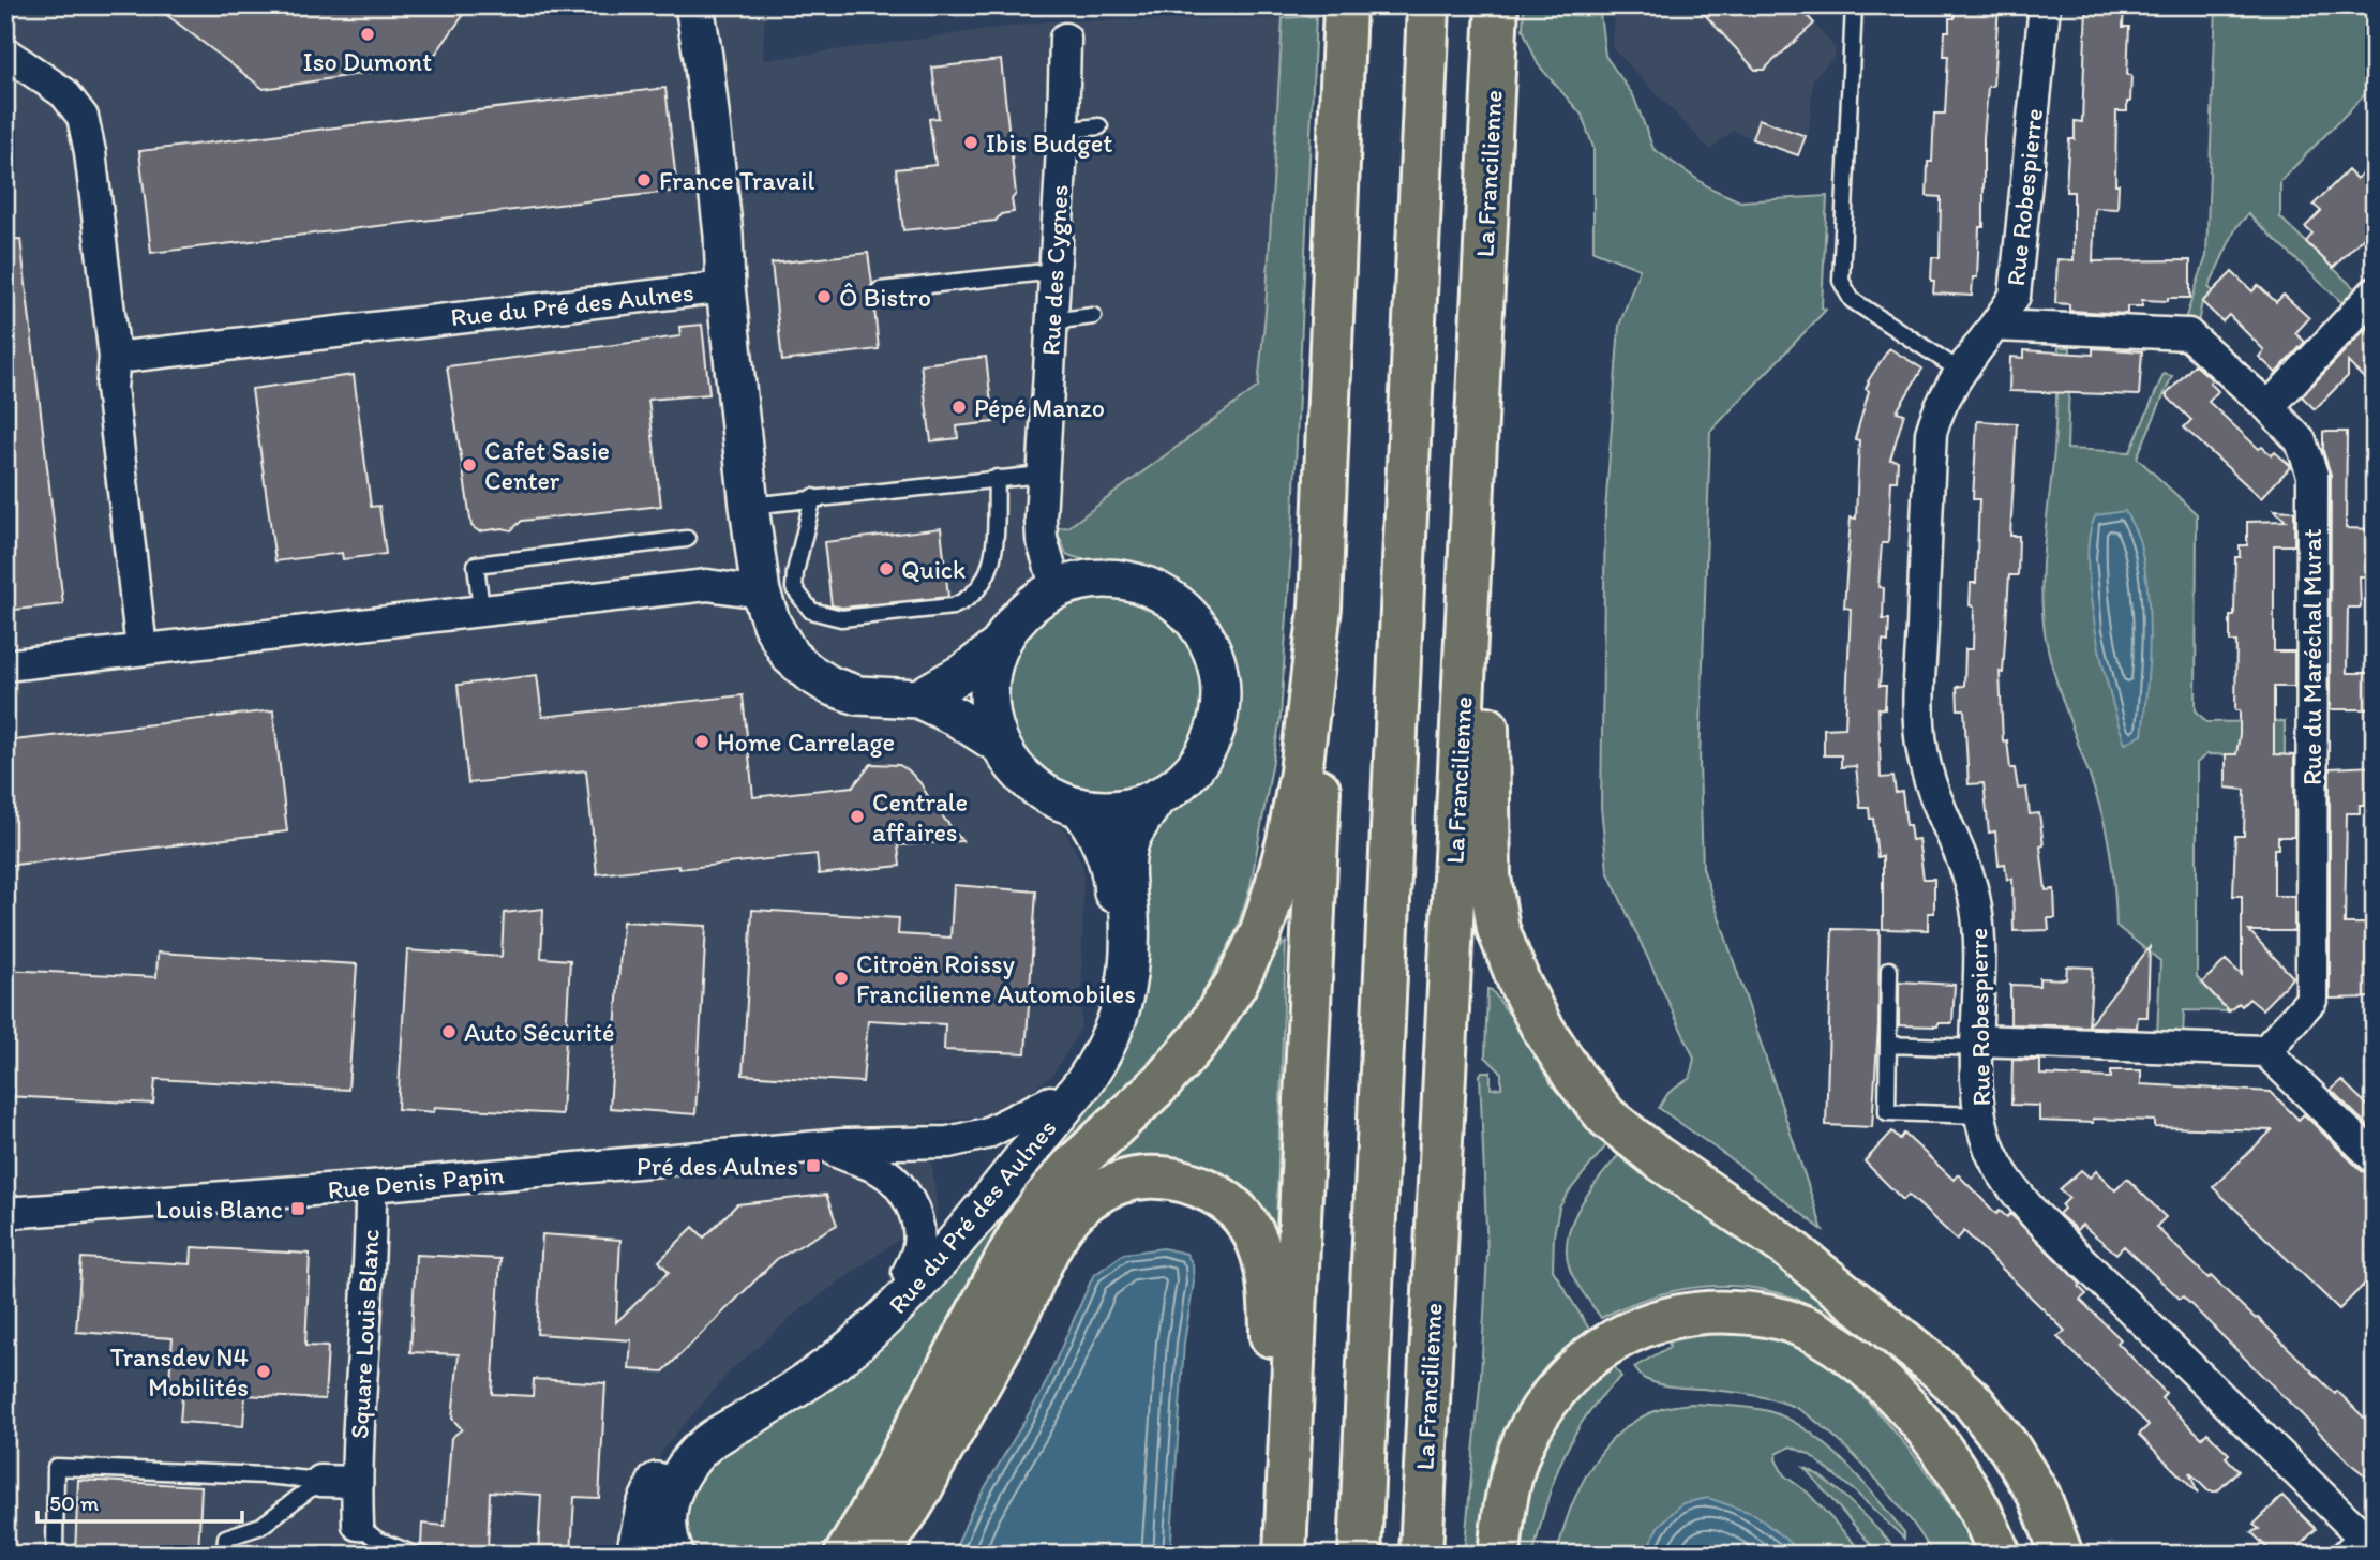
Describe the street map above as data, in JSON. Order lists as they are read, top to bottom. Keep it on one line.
{"streets":{"highway":["La Francilienne"],"street":["Rue Robespierre","Rue des Cygnes","Rue du Pré des Aulnes","Rue du Maréchal Murat","Rue Denis Papin","Square Louis Blanc"]},"crossings":[["Rue Robespierre","Rue du Maréchal Murat"],["Rue des Cygnes","Rue du Pré des Aulnes"],["Rue du Pré des Aulnes","Rue Denis Papin"],["Rue Denis Papin","Square Louis Blanc"]],"places":{"other":["Iso Dumont","Ibis Budget","France Travail","Ô Bistro","Pépé Manzo","Cafet Sasie Center","Quick","Home Carrelage","Centrale affaires","Citroën Roissy Francilienne Automobiles","Auto Sécurité","Transdev N4 Mobilités"],"transit":["Pré des Aulnes","Louis Blanc"]},"scale_bar":"50 m"}
